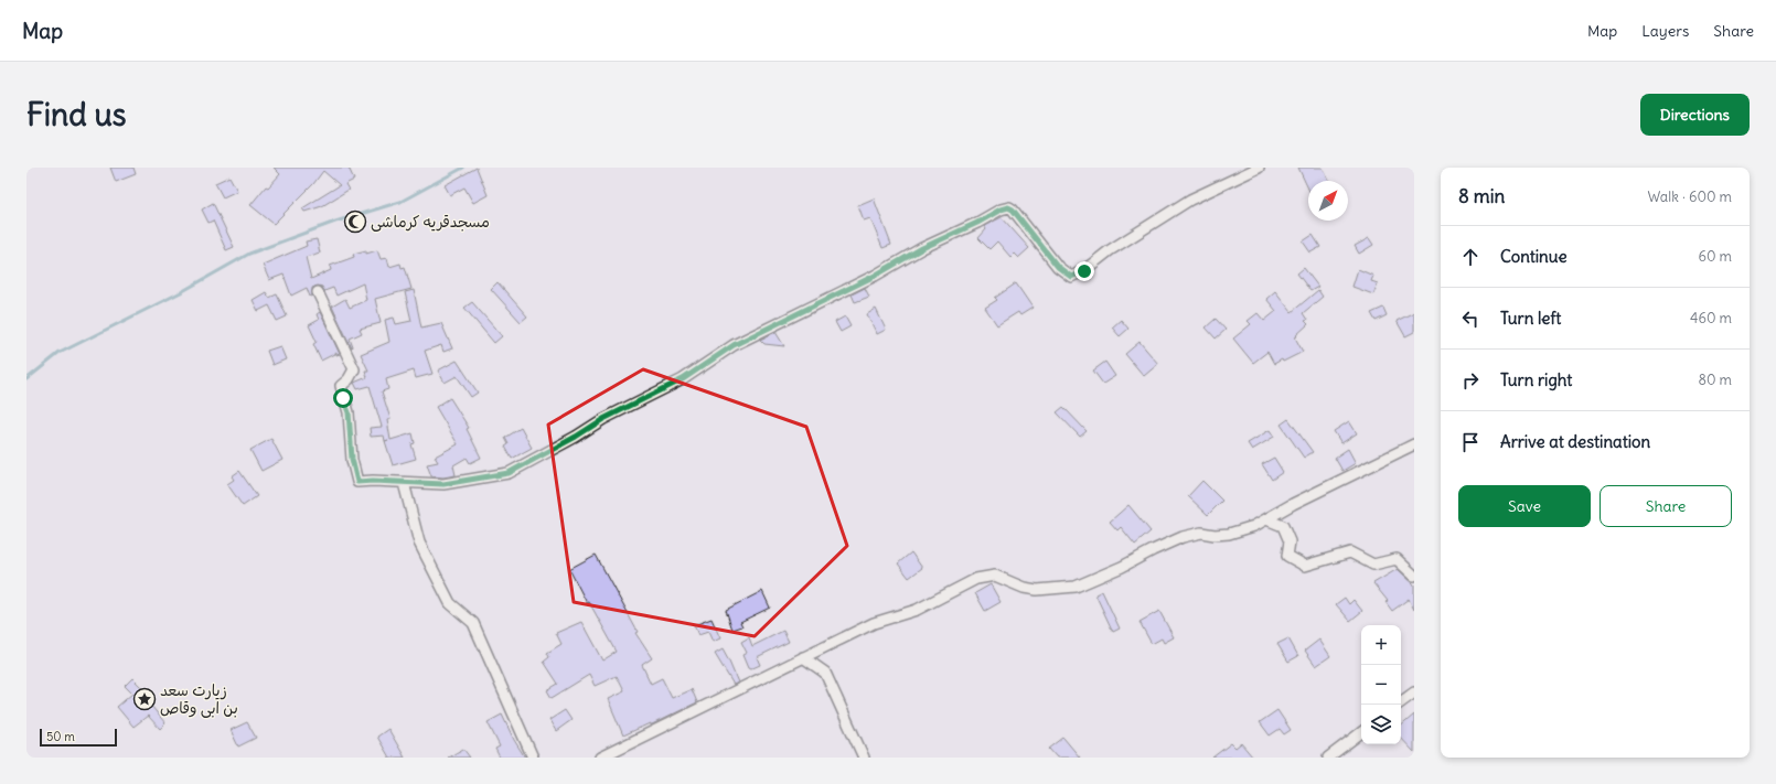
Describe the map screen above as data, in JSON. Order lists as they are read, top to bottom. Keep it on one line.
{"places":{"mosque":["مسجدقریه کرماشی"],"place":["زیارت سعد بن ابی وقاص"]},"scale_bar":"50 m","north":"top right","page":{"header":"Map","nav":["Map","Layers","Share"],"buttons":["Directions",["Save","Share"]],"title":"Find us","heading":["8 min","Walk · 600 m"],"list":[["Continue","60 m"],["Turn left","460 m"],["Turn right","80 m"],"Arrive at destination"],"map_buttons":["+","−"],"scale":"50 m"}}
